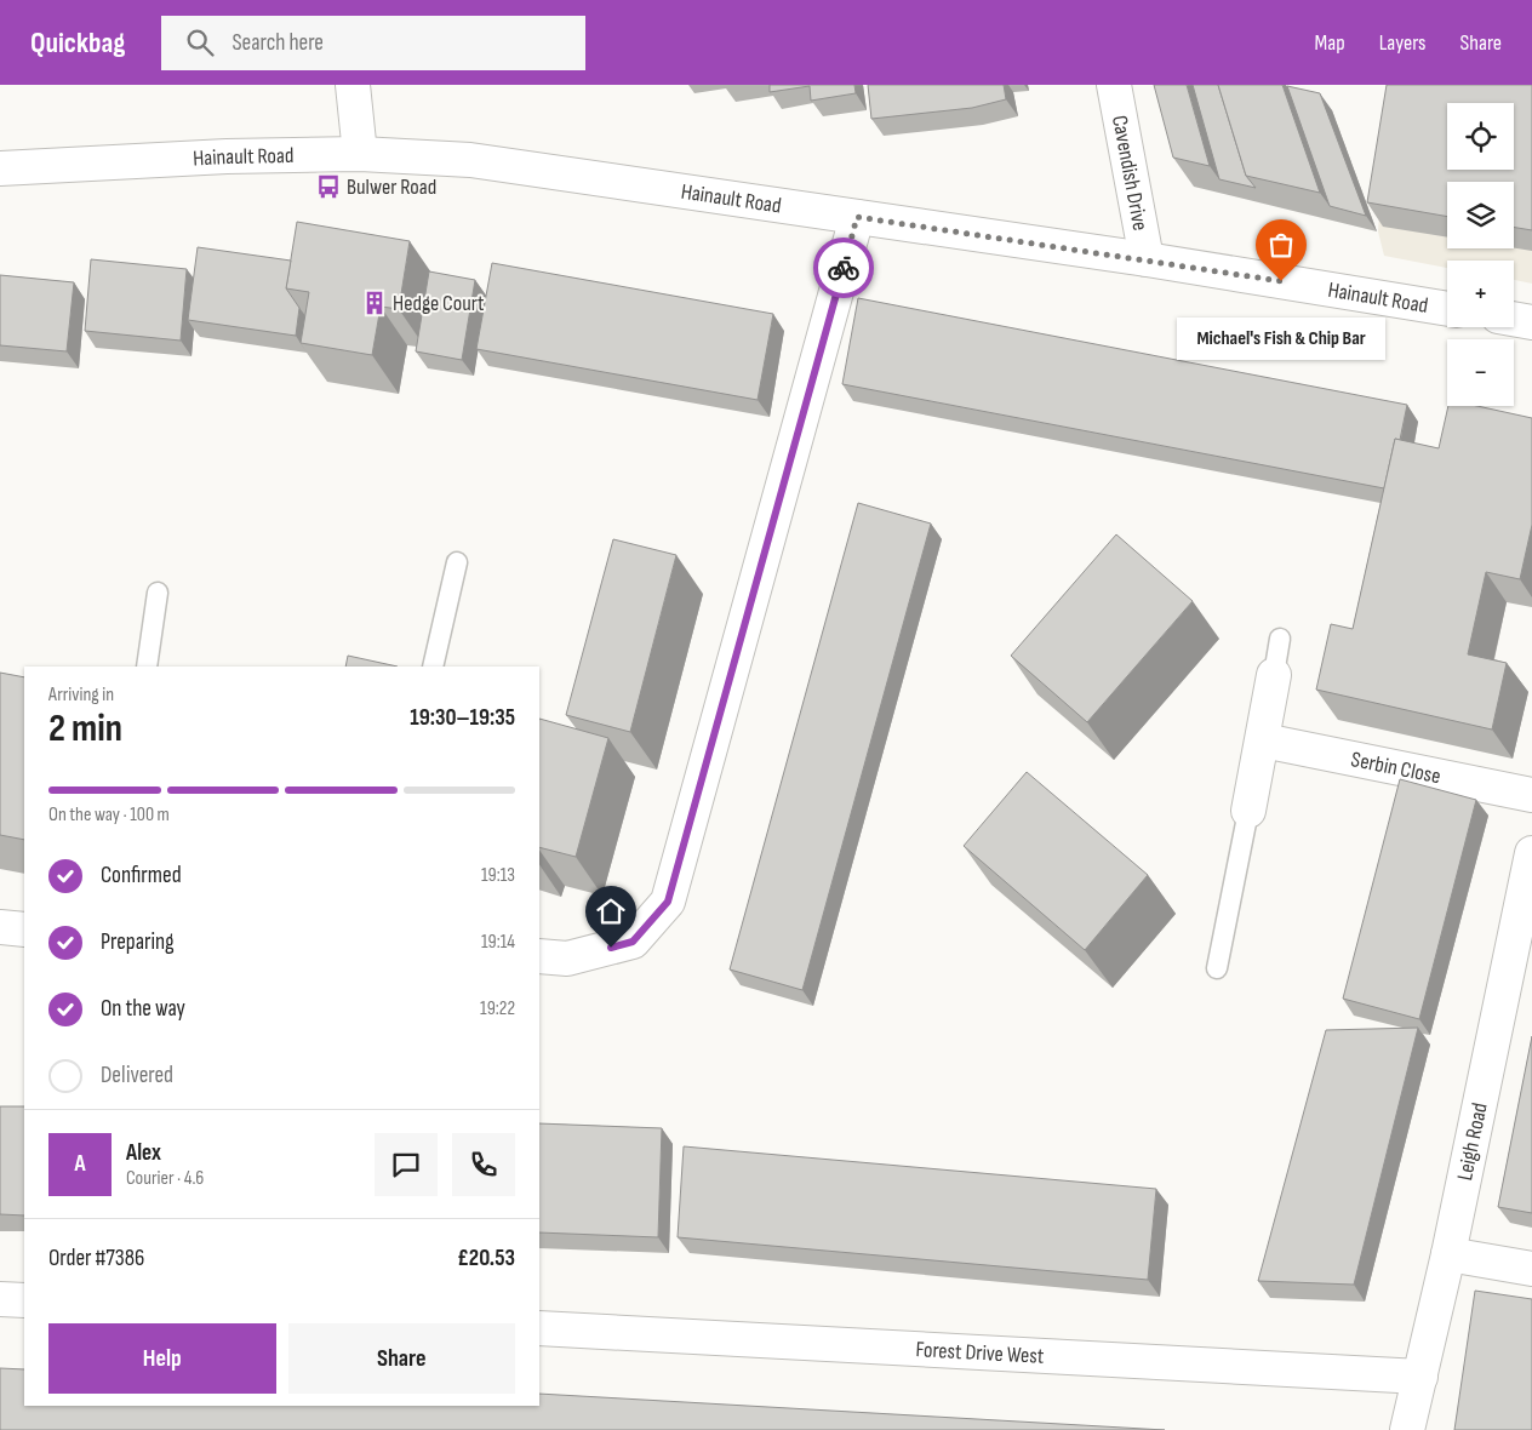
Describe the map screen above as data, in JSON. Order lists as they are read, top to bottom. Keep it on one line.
{"streets":{"street":["Hainault Road","Cavendish Drive","Serbin Close","Leigh Road","Forest Drive West"]},"crossings":[["Hainault Road","Cavendish Drive"],["Leigh Road","Forest Drive West"]],"places":{"bus stop":["Bulwer Road"],"other":["Michael's Fish & Chip Bar"],"building":["Hedge Court"]},"page":{"header":"Quickbag","search":"Search here","nav":["Map","Layers","Share"],"map_buttons":["+","−"],"bubble":"Michael's Fish & Chip Bar","heading":["2 min","Arriving in","19:30–19:35"],"panel":["Alex","Courier · 4.6","Order #7386","£20.53"],"bar":"On the way · 100 m","list":[["Confirmed","19:13"],["Preparing","19:14"],["On the way","19:22"],"Delivered"],"round":"A","buttons":["Help","Share"]}}
